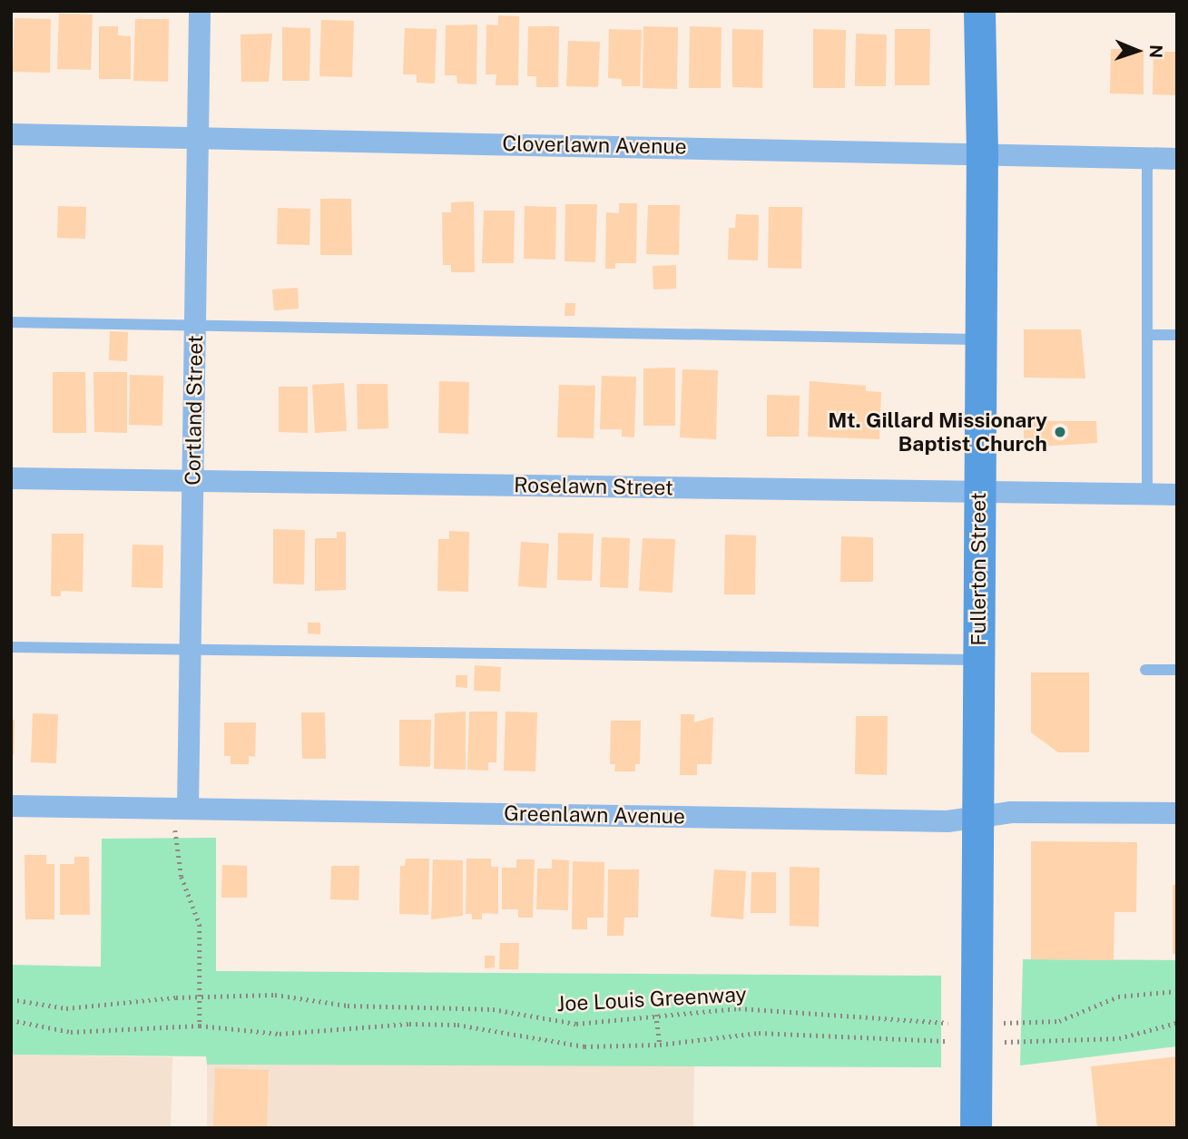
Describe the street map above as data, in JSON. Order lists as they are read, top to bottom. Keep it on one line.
{"streets":{"street":["Cloverlawn Avenue","Cortland Street","Roselawn Street","Fullerton Street","Greenlawn Avenue"],"path":["Joe Louis Greenway"]},"crossings":[["Cloverlawn Avenue","Cortland Street"],["Cloverlawn Avenue","Fullerton Street"],["Cortland Street","Roselawn Street"],["Cortland Street","Greenlawn Avenue"],["Roselawn Street","Fullerton Street"],["Fullerton Street","Greenlawn Avenue"],["Fullerton Street","Joe Louis Greenway"]],"places":["Mt. Gillard Missionary Baptist Church"],"north":"right"}
